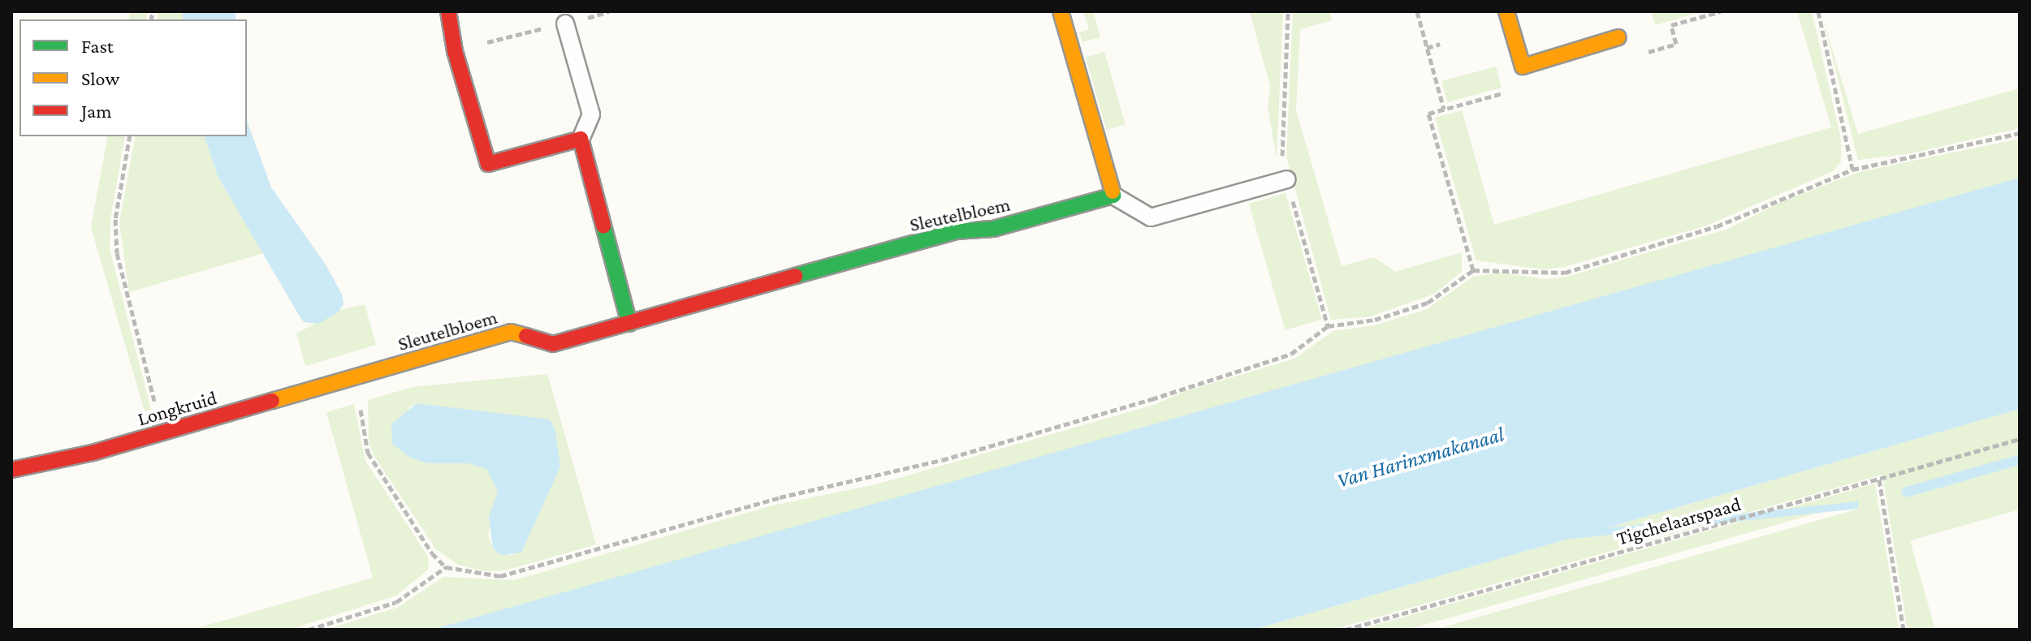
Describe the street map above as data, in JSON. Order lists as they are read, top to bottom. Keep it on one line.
{"streets":{"street":["Sleutelbloem","Longkruid"],"path":["Tigchelaarspaad"]},"crossings":[["Sleutelbloem","Longkruid"]],"water":["Van Harinxmakanaal"],"legend":["Fast","Slow","Jam"]}
